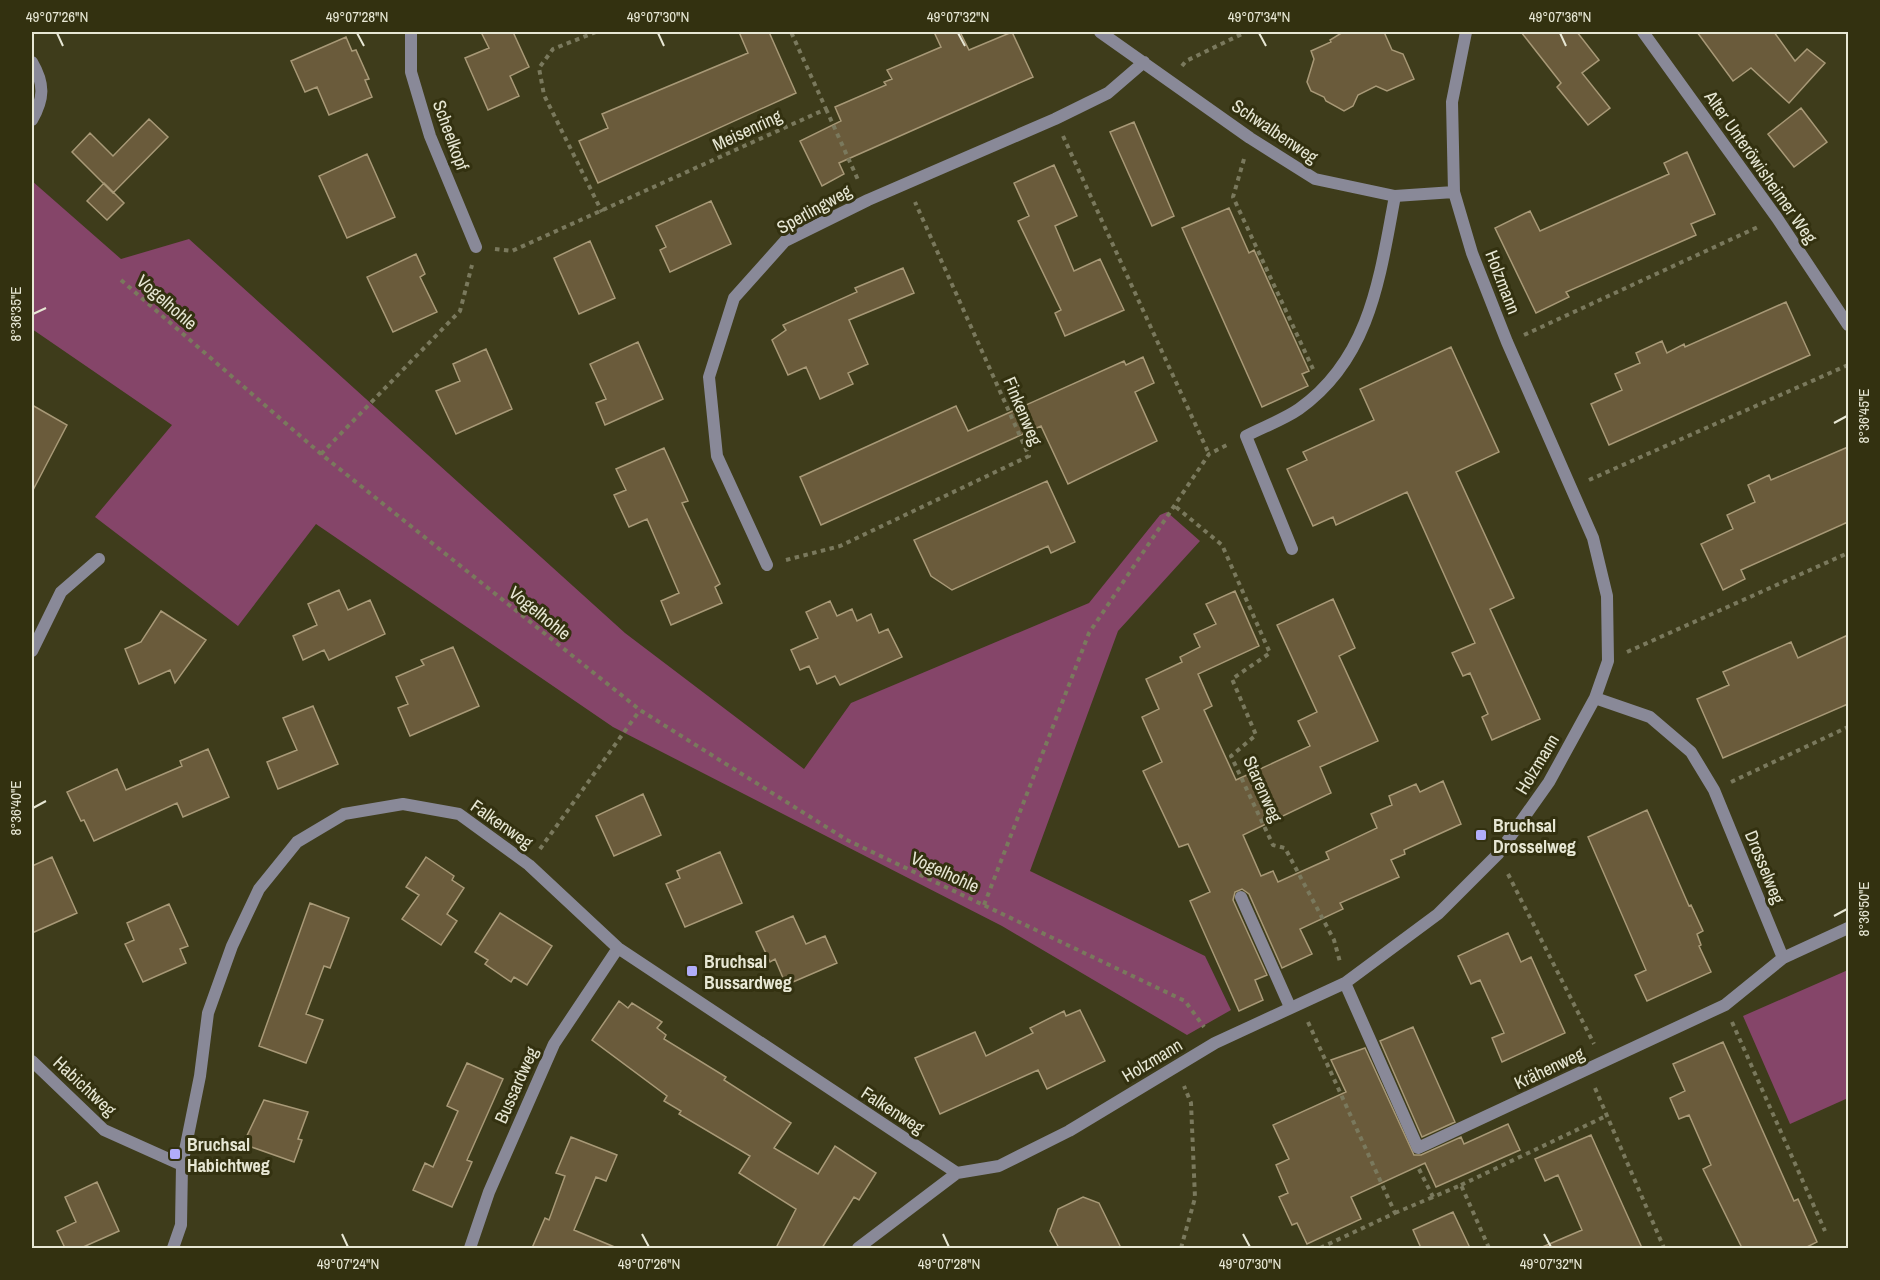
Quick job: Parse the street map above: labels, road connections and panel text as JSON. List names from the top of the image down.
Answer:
{
  "streets": {
    "street": [
      "Schwalbenweg",
      "Scheelkopf",
      "Alter Unteröwisheimer Weg",
      "Sperlingweg",
      "Holzmann",
      "Falkenweg",
      "Drosselweg",
      "Krähenweg",
      "Bussardweg",
      "Habichtweg"
    ],
    "path": [
      "Meisenring",
      "Vogelhohle",
      "Finkenweg",
      "Starenweg"
    ]
  },
  "crossings": [
    ["Meisenring", "Scheelkopf"],
    ["Schwalbenweg", "Sperlingweg"],
    ["Schwalbenweg", "Holzmann"],
    ["Sperlingweg", "Vogelhohle"],
    ["Sperlingweg", "Finkenweg"],
    ["Holzmann", "Vogelhohle"],
    ["Holzmann", "Starenweg"],
    ["Holzmann", "Falkenweg"],
    ["Holzmann", "Drosselweg"],
    ["Vogelhohle", "Starenweg"],
    ["Falkenweg", "Bussardweg"],
    ["Falkenweg", "Habichtweg"],
    ["Drosselweg", "Krähenweg"]
  ],
  "places": {
    "transit": ["Bruchsal Drosselweg", "Bruchsal Bussardweg", "Bruchsal Habichtweg"]
  },
  "coordinates": [
    "49°07'26\"N",
    "49°07'28\"N",
    "49°07'30\"N",
    "49°07'32\"N",
    "49°07'34\"N",
    "49°07'36\"N",
    "8°36'35\"E",
    "8°36'45\"E",
    "8°36'40\"E",
    "8°36'50\"E",
    "49°07'24\"N"
  ]
}
